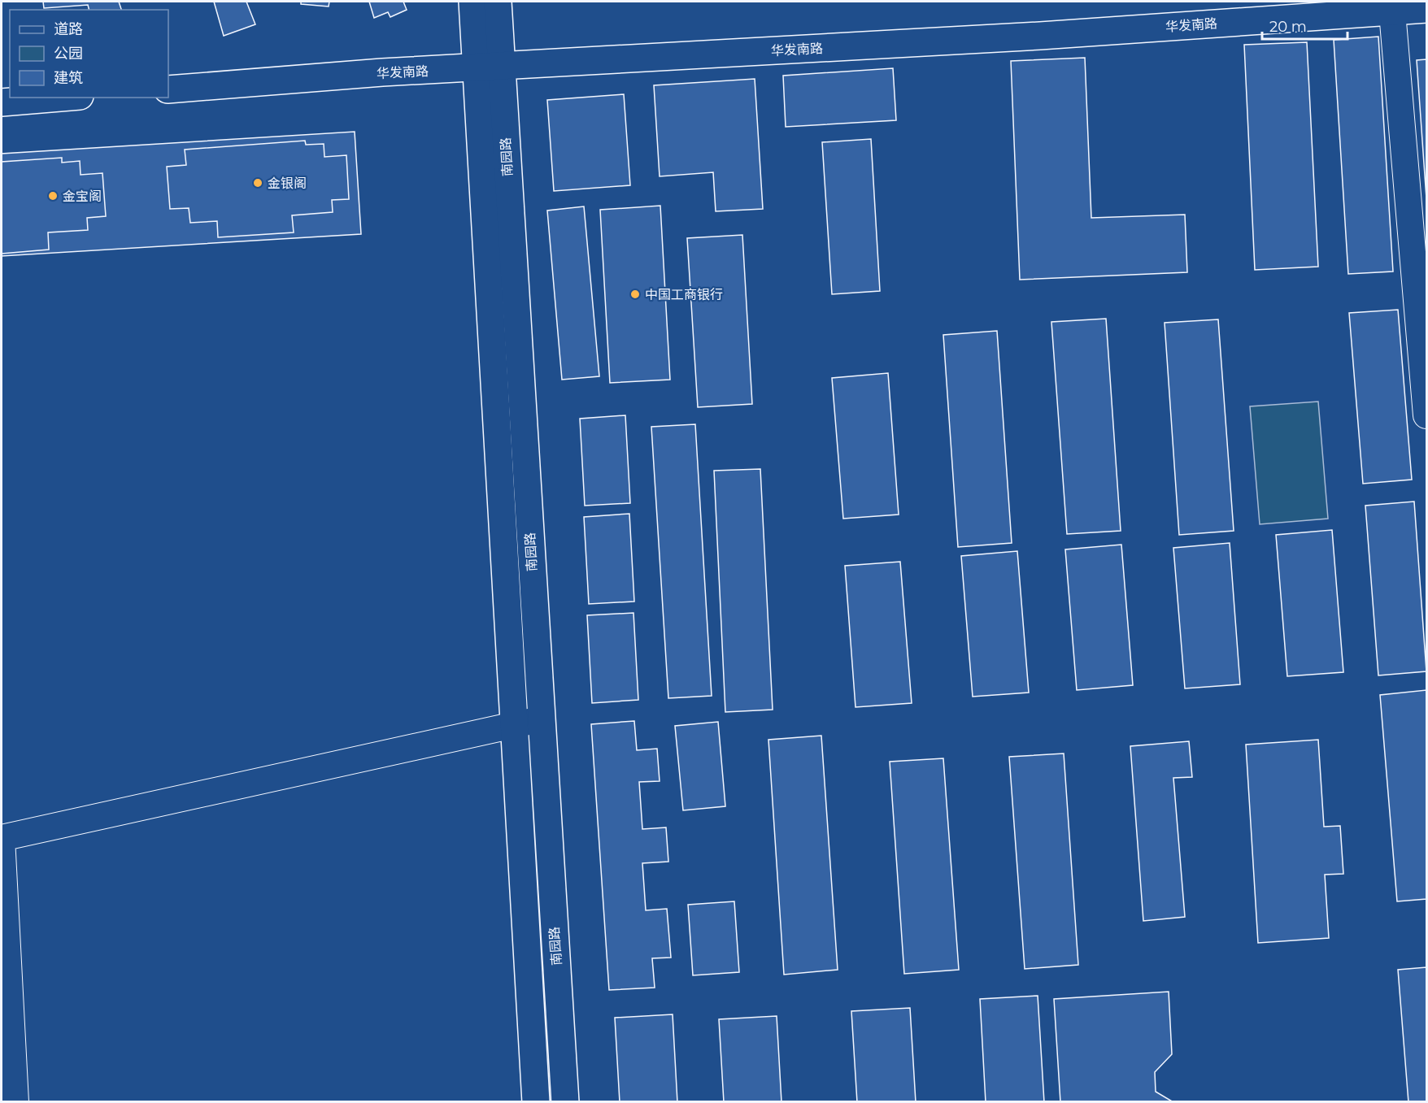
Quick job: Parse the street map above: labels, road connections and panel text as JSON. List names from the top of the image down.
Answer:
{
  "streets": {
    "main road": ["华发南路", "南园路"]
  },
  "crossings": [
    ["华发南路", "南园路"]
  ],
  "places": ["金银阁", "金宝阁", "中国工商银行"],
  "legend": ["道路", "公园", "建筑"],
  "scale_bar": "20 m"
}
